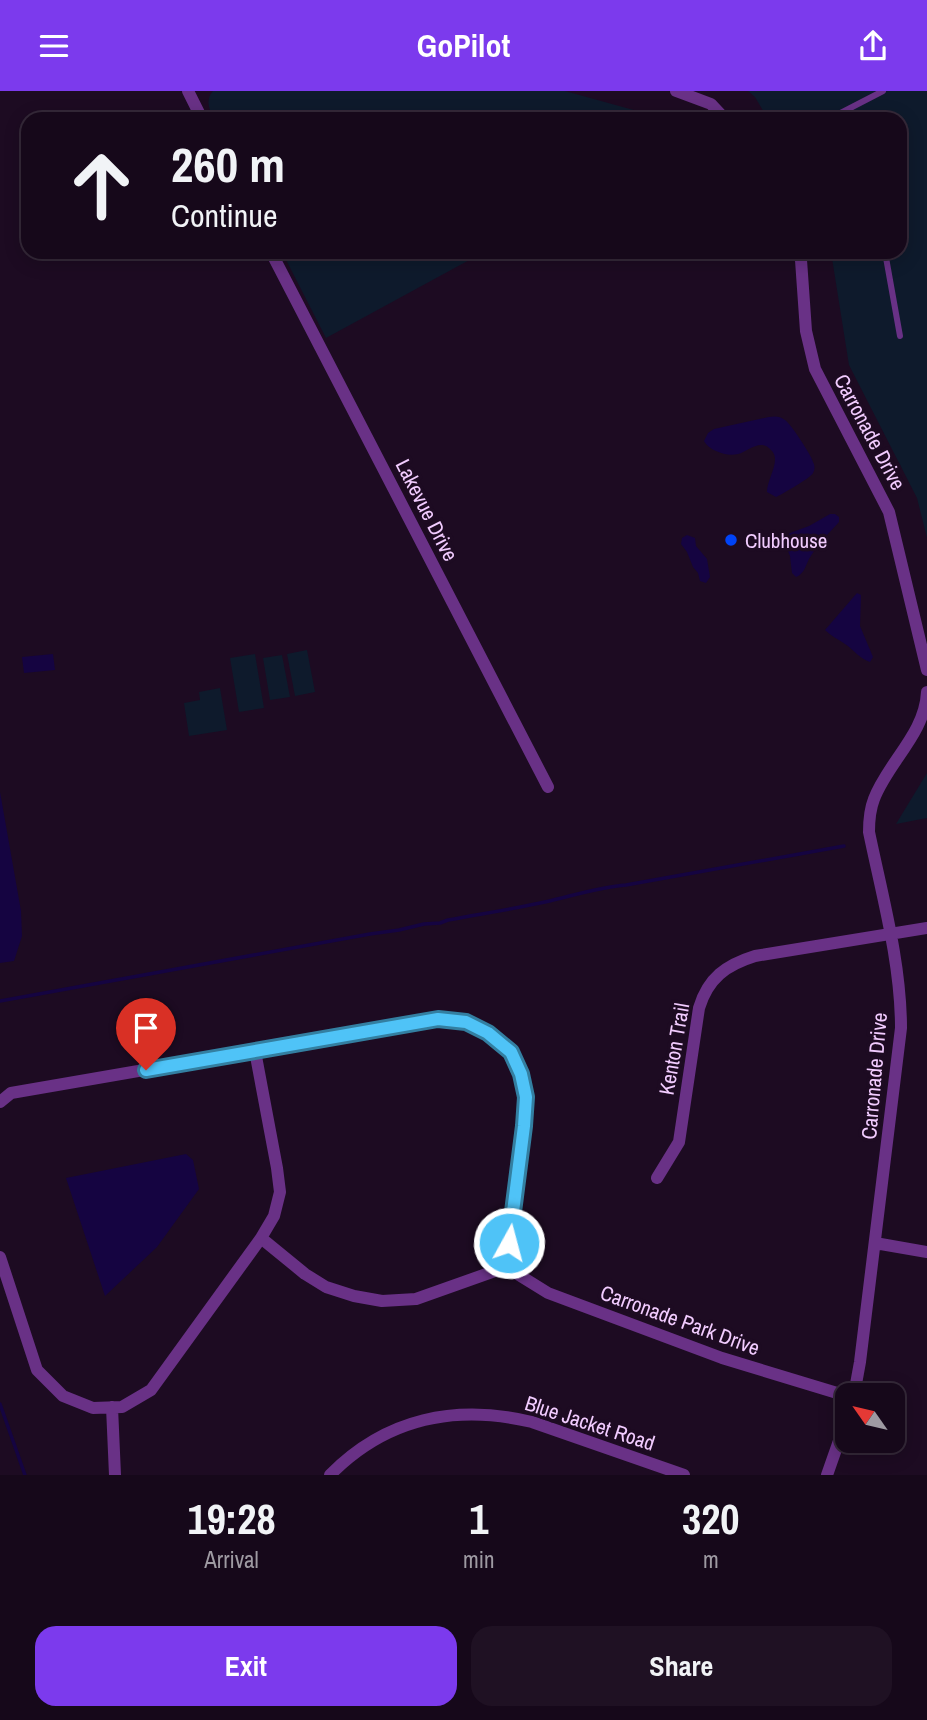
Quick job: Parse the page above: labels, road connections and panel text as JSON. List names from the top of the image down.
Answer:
{
  "streets": {
    "street": [
      "Carronade Drive",
      "Lakevue Drive",
      "Kenton Trail",
      "Carronade Park Drive",
      "Blue Jacket Road"
    ]
  },
  "crossings": [
    ["Carronade Drive", "Kenton Trail"]
  ],
  "places": ["Clubhouse"],
  "north": "top left",
  "page": {
    "header": "GoPilot",
    "turn": ["260 m", "Continue"],
    "eta": [
      "19:28",
      "Arrival",
      "1",
      "min",
      "320",
      "m"
    ],
    "buttons": ["Exit", "Share"]
  }
}
